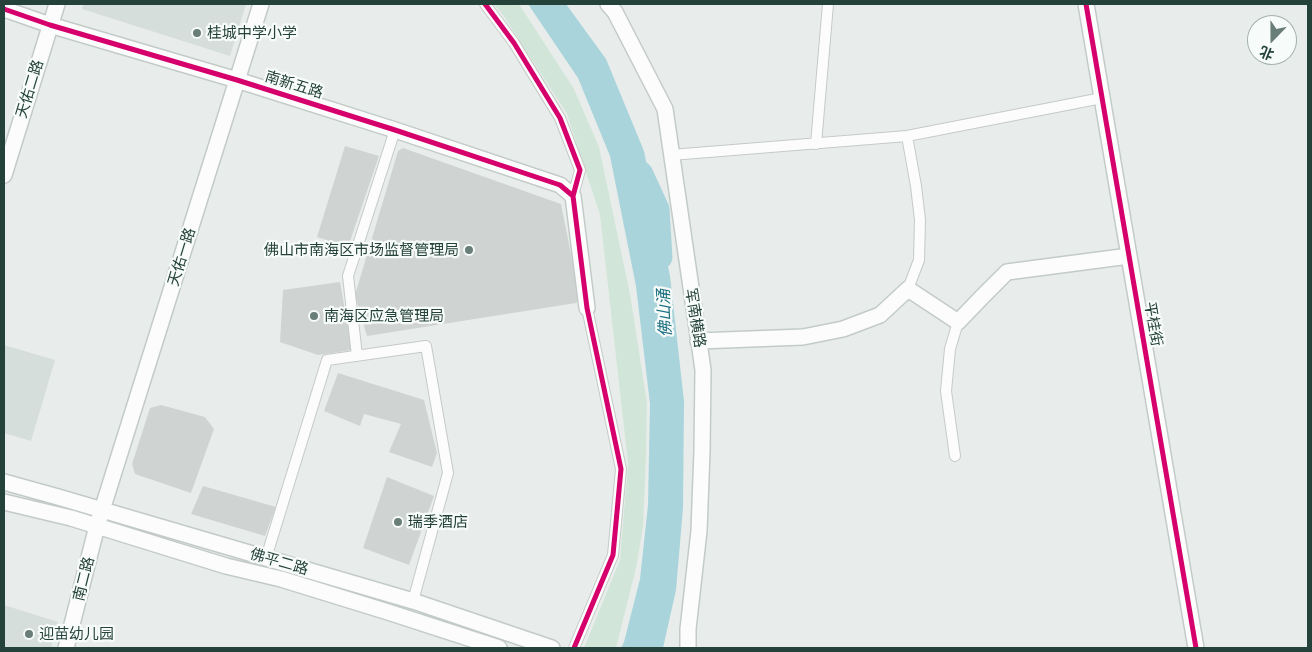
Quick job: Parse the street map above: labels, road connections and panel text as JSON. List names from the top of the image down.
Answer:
{
  "streets": {
    "street": [
      "南新五路",
      "天佑二路",
      "天佑一路",
      "军南横路",
      "平桂街",
      "佛平二路",
      "南二路"
    ]
  },
  "crossings": [
    ["南新五路", "天佑二路"],
    ["南新五路", "天佑一路"],
    ["天佑一路", "佛平二路"],
    ["天佑一路", "南二路"],
    ["佛平二路", "南二路"]
  ],
  "water": ["佛山涌"],
  "places": [
    "桂城中学小学",
    "佛山市南海区市场监督管理局",
    "南海区应急管理局",
    "瑞季酒店",
    "迎苗幼儿园"
  ],
  "north": "bottom"
}
